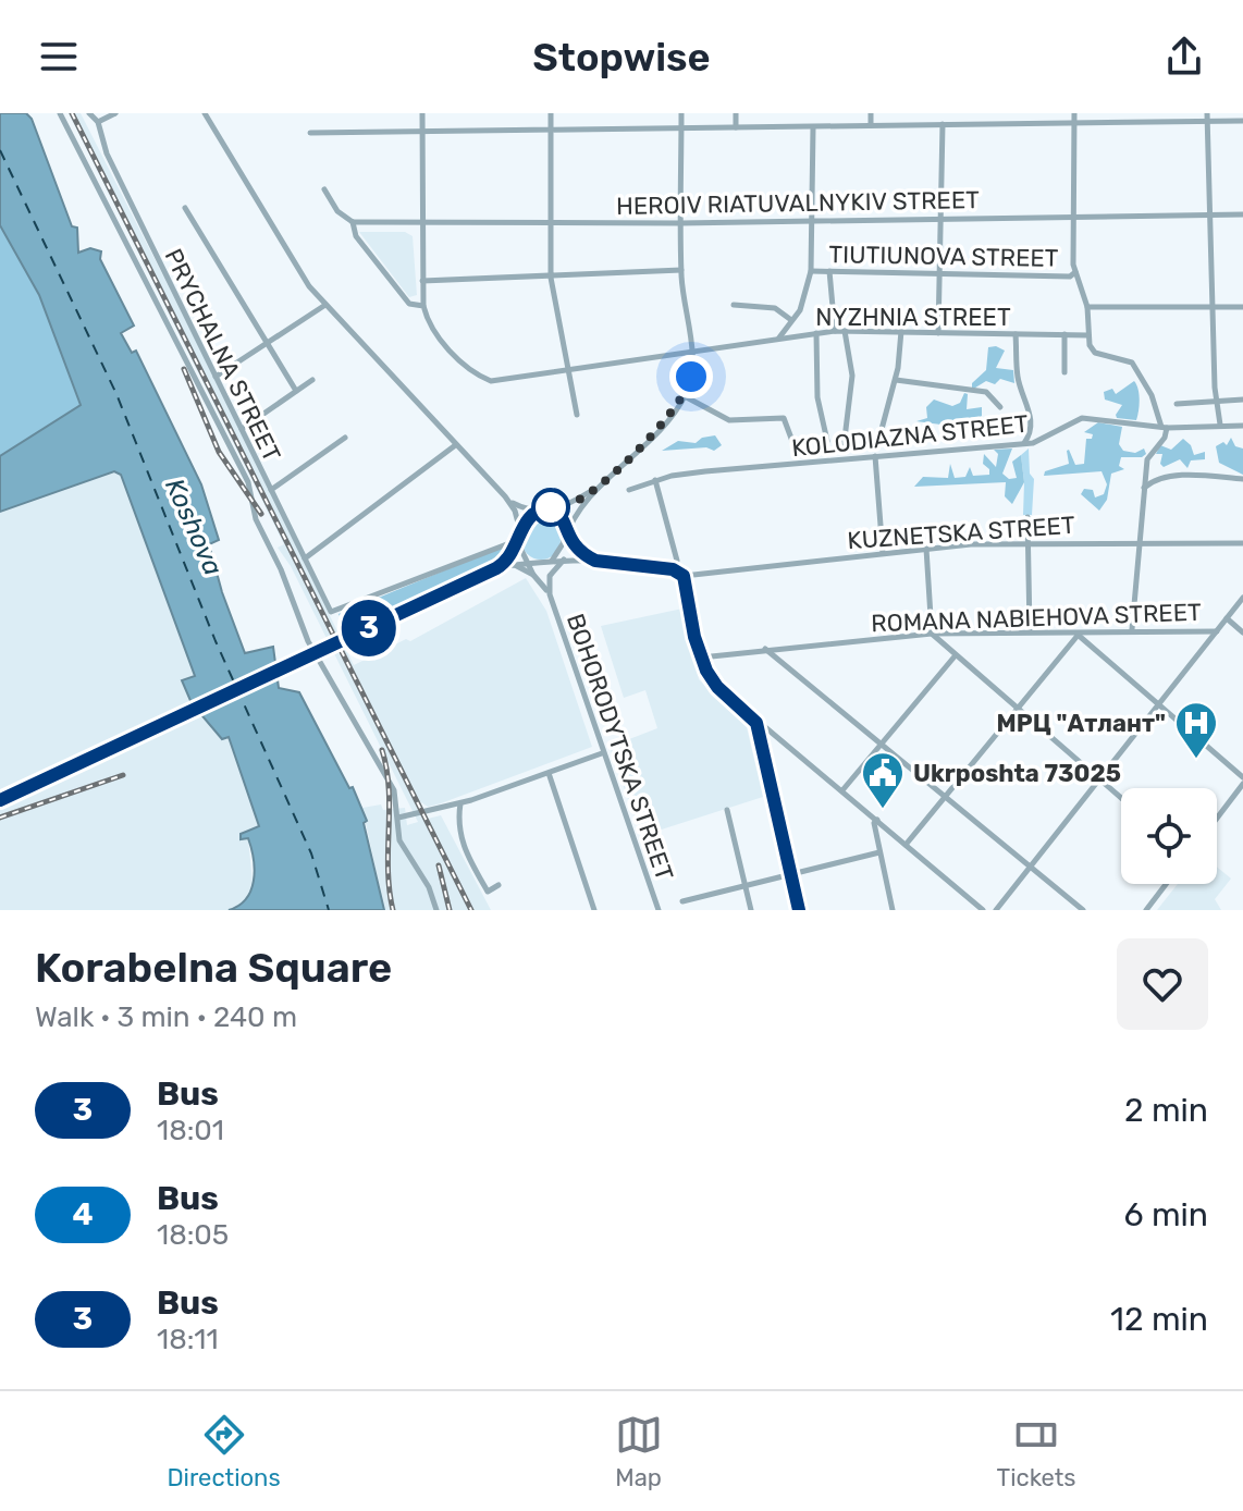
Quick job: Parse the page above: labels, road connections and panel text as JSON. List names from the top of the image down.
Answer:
{
  "streets": {
    "street": [
      "HEROIV RIATUVALNYKIV STREET",
      "TIUTIUNOVA STREET",
      "NYZHNIA STREET",
      "PRYCHALNA STREET",
      "KOLODIAZNA STREET",
      "KUZNETSKA STREET",
      "ROMANA NABIEHOVA STREET",
      "BOHORODYTSKA STREET"
    ]
  },
  "crossings": [
    ["HEROIV RIATUVALNYKIV STREET", "NYZHNIA STREET"],
    ["PRYCHALNA STREET", "BOHORODYTSKA STREET"]
  ],
  "water": ["Koshova"],
  "places": {
    "hospital": ["МРЦ \"Атлант\""],
    "public building": ["Ukrposhta 73025"]
  },
  "lines": ["bus line 3"],
  "page": {
    "header": "Stopwise",
    "on_map": "3",
    "heading": ["Korabelna Square", "Walk · 3 min · 240 m"],
    "list": [
      {
        "mark": "3",
        "name": "Bus",
        "note": "18:01",
        "value": "2 min"
      },
      {
        "mark": "4",
        "name": "Bus",
        "note": "18:05",
        "value": "6 min"
      },
      {
        "mark": "3",
        "name": "Bus",
        "note": "18:11",
        "value": "12 min"
      }
    ],
    "tabs": ["Directions", "Map", "Tickets"]
  }
}
